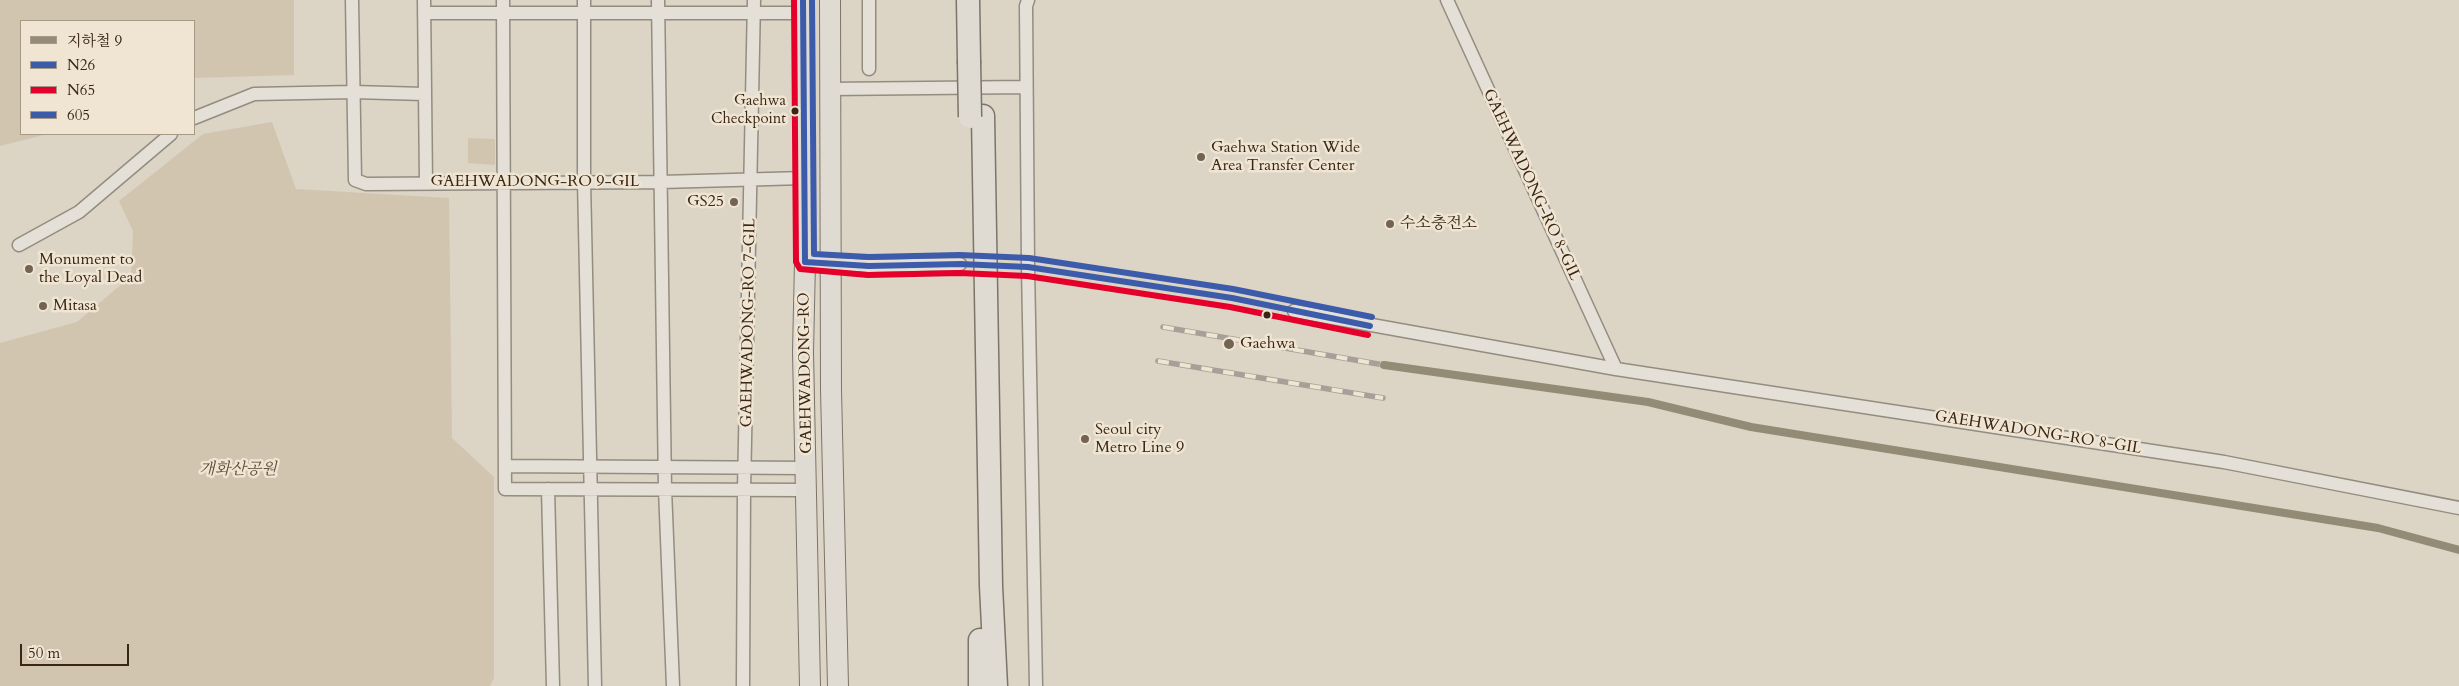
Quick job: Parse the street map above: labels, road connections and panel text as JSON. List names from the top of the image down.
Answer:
{
  "streets": {
    "main road": ["GAEHWADONG-RO"],
    "street": ["GAEHWADONG-RO 9-GIL", "GAEHWADONG-RO 8-GIL", "GAEHWADONG-RO 7-GIL"]
  },
  "crossings": [
    ["GAEHWADONG-RO 9-GIL", "GAEHWADONG-RO 7-GIL"],
    ["GAEHWADONG-RO 9-GIL", "GAEHWADONG-RO"]
  ],
  "parks": ["개화산공원"],
  "places": [
    "Gaehwa Checkpoint",
    "Gaehwa Station Wide Area Transfer Center",
    "GS25",
    "수소충전소",
    "Monument to the Loyal Dead",
    "Mitasa",
    "Gaehwa",
    "Seoul city Metro Line 9"
  ],
  "lines": [
    "transit line N26",
    "transit line N65",
    "transit line 605",
    "metro line 9"
  ],
  "legend": [
    "지하철 9",
    "N26",
    "N65",
    "605"
  ],
  "scale_bar": "50 m"
}
